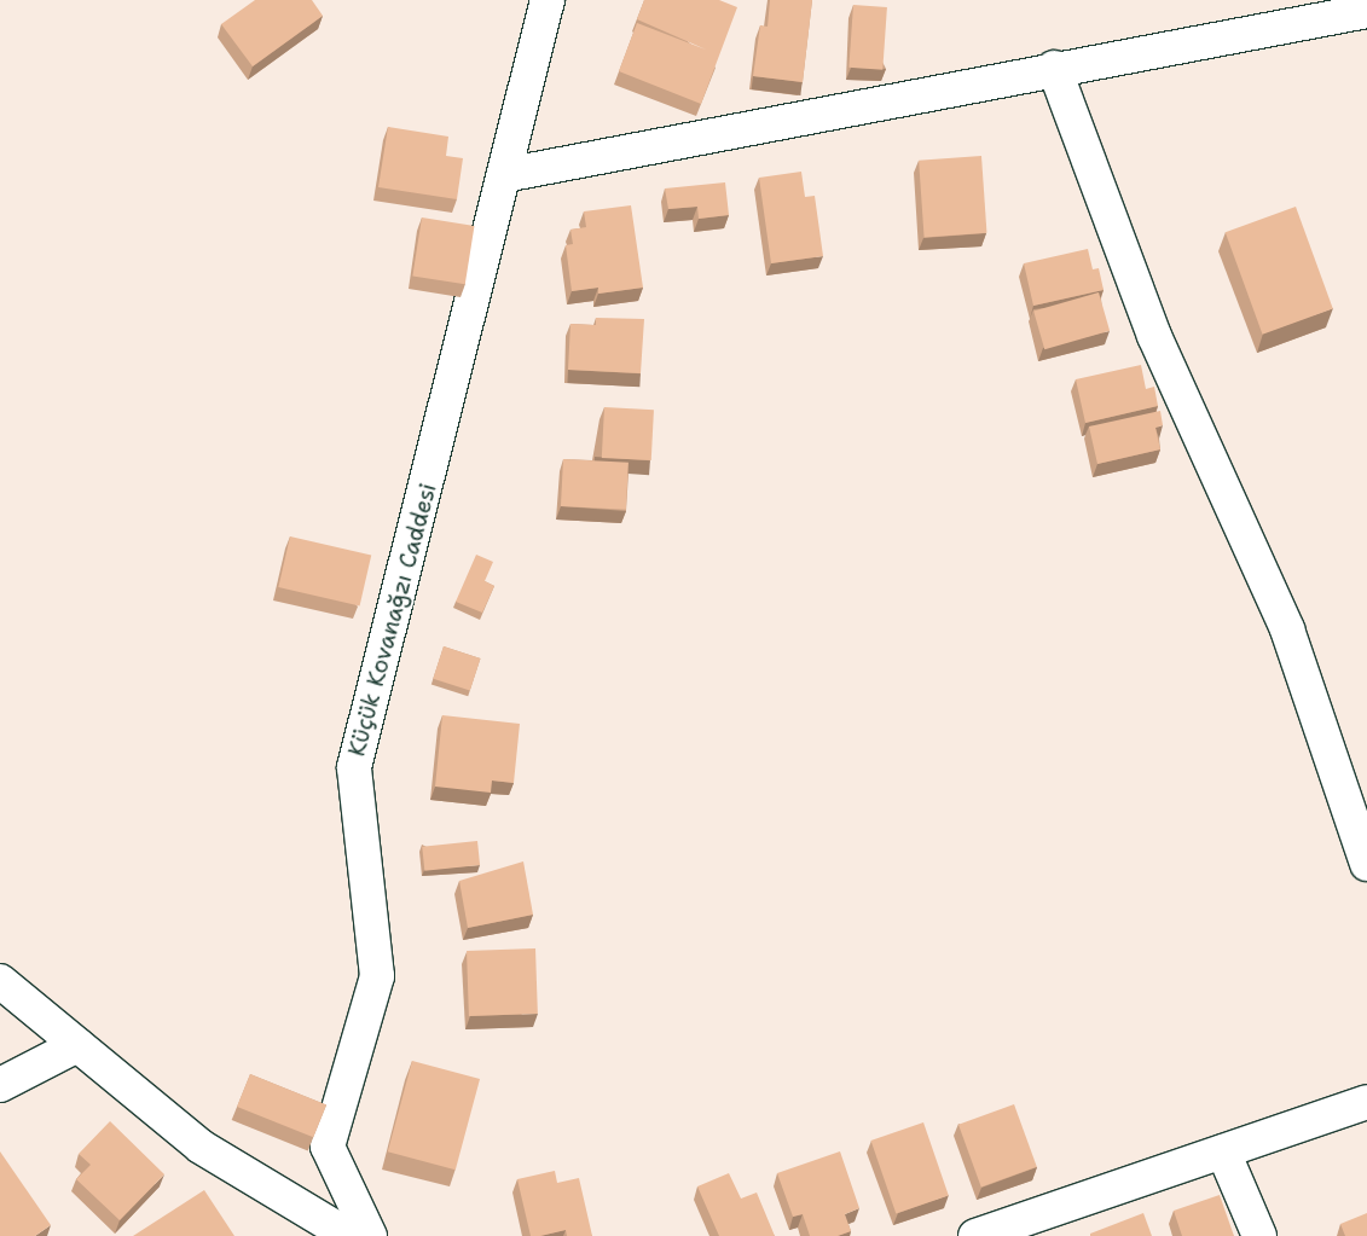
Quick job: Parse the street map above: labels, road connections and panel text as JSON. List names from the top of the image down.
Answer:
{
  "streets": {
    "street": ["Küçük Kovanağzı Caddesi"]
  }
}
